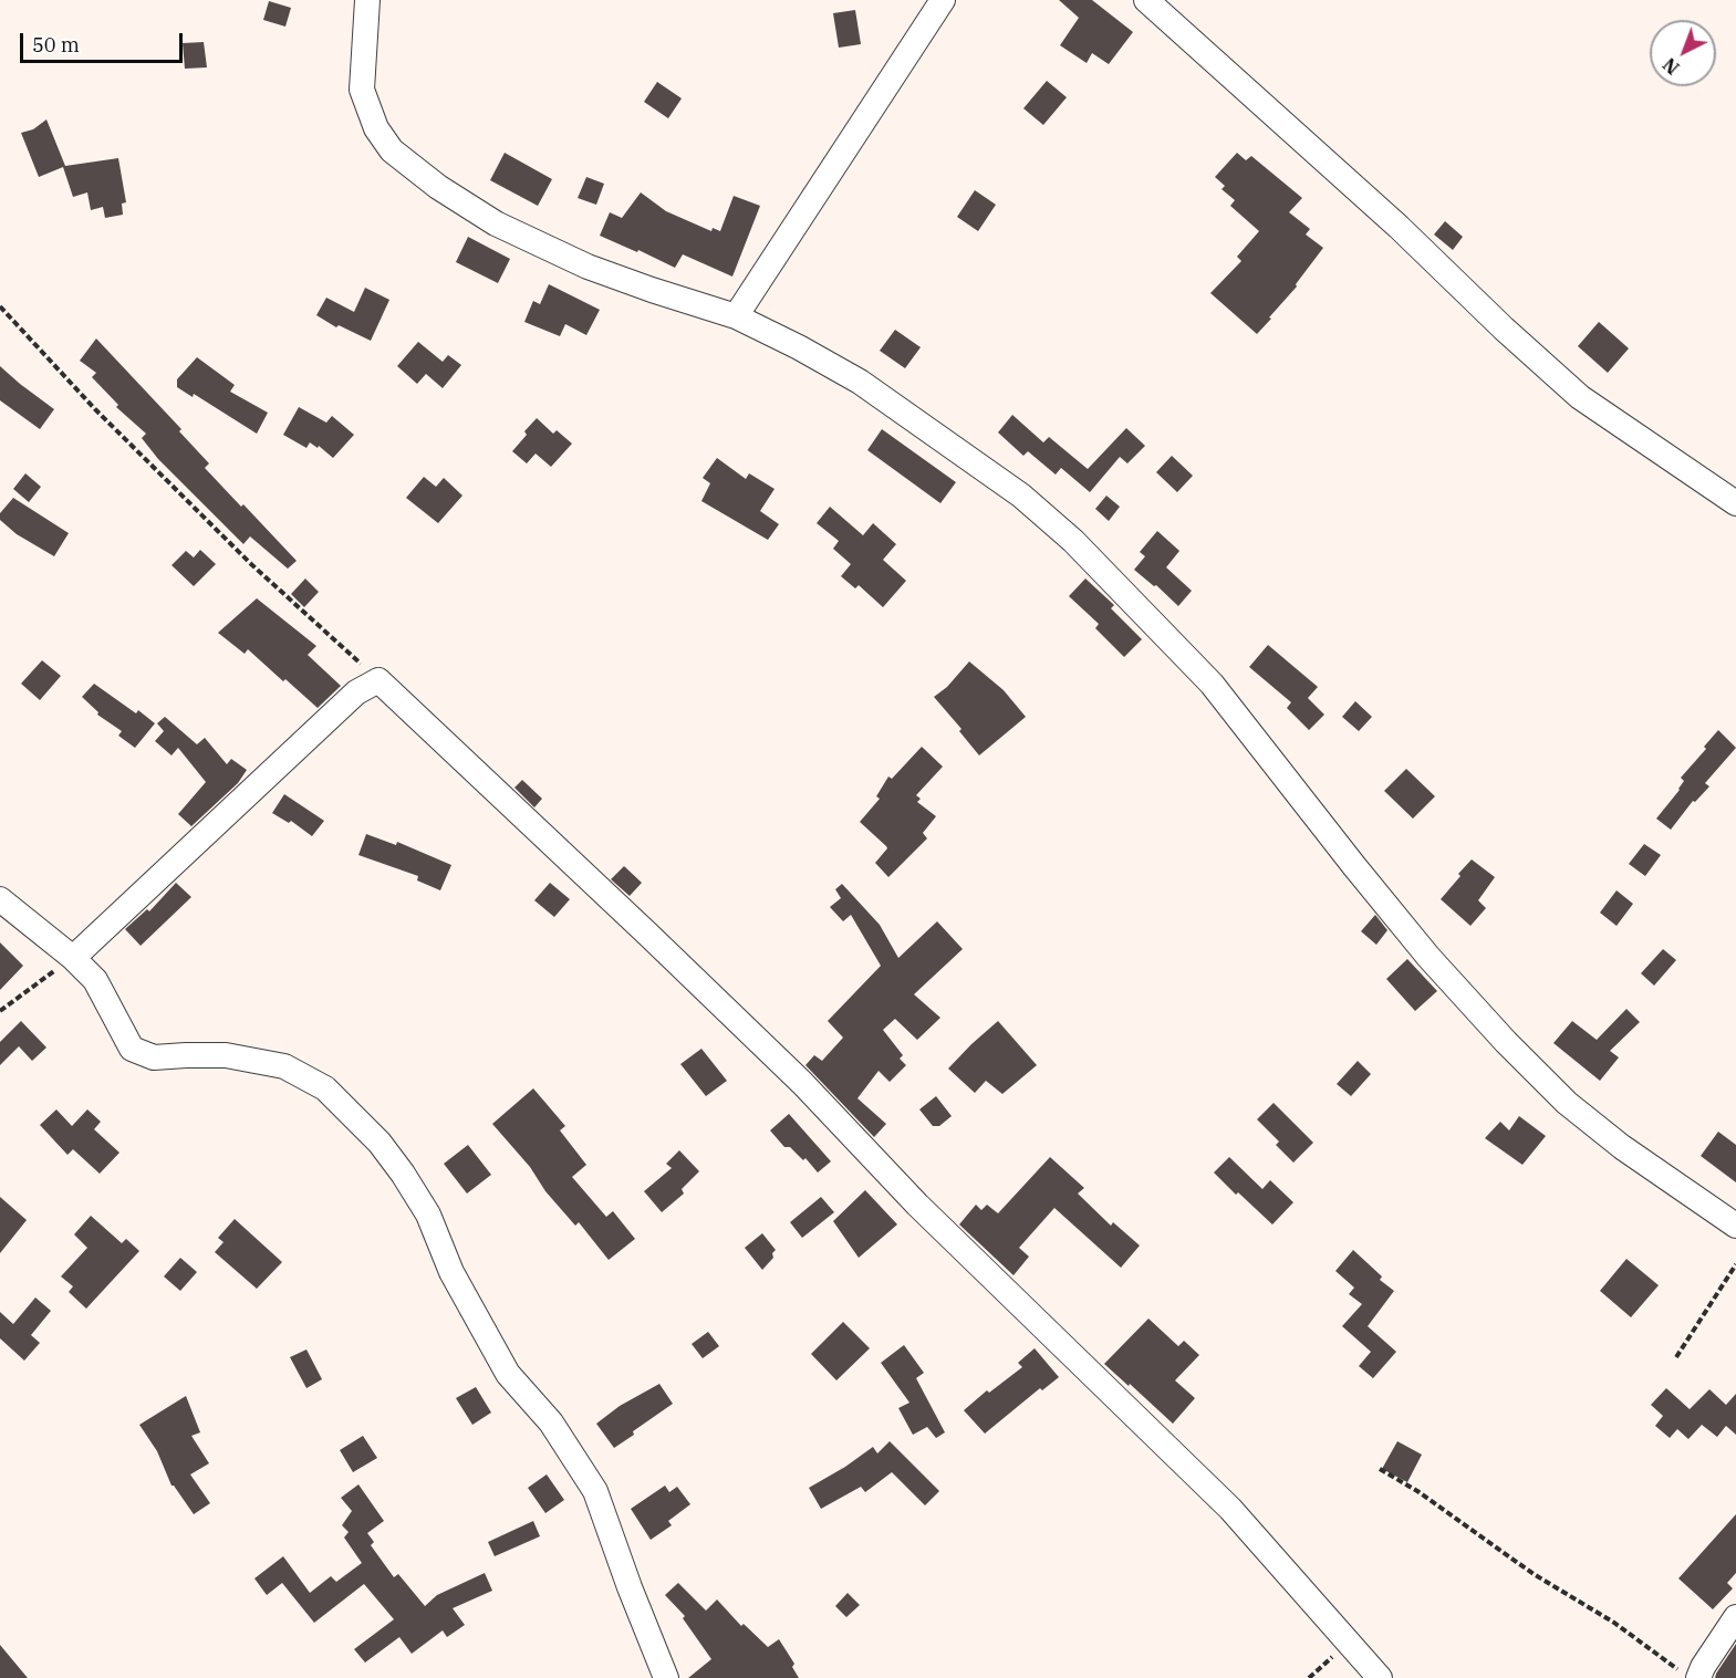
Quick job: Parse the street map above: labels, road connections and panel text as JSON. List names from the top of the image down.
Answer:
{
  "scale_bar": "50 m",
  "north": "bottom left"
}
